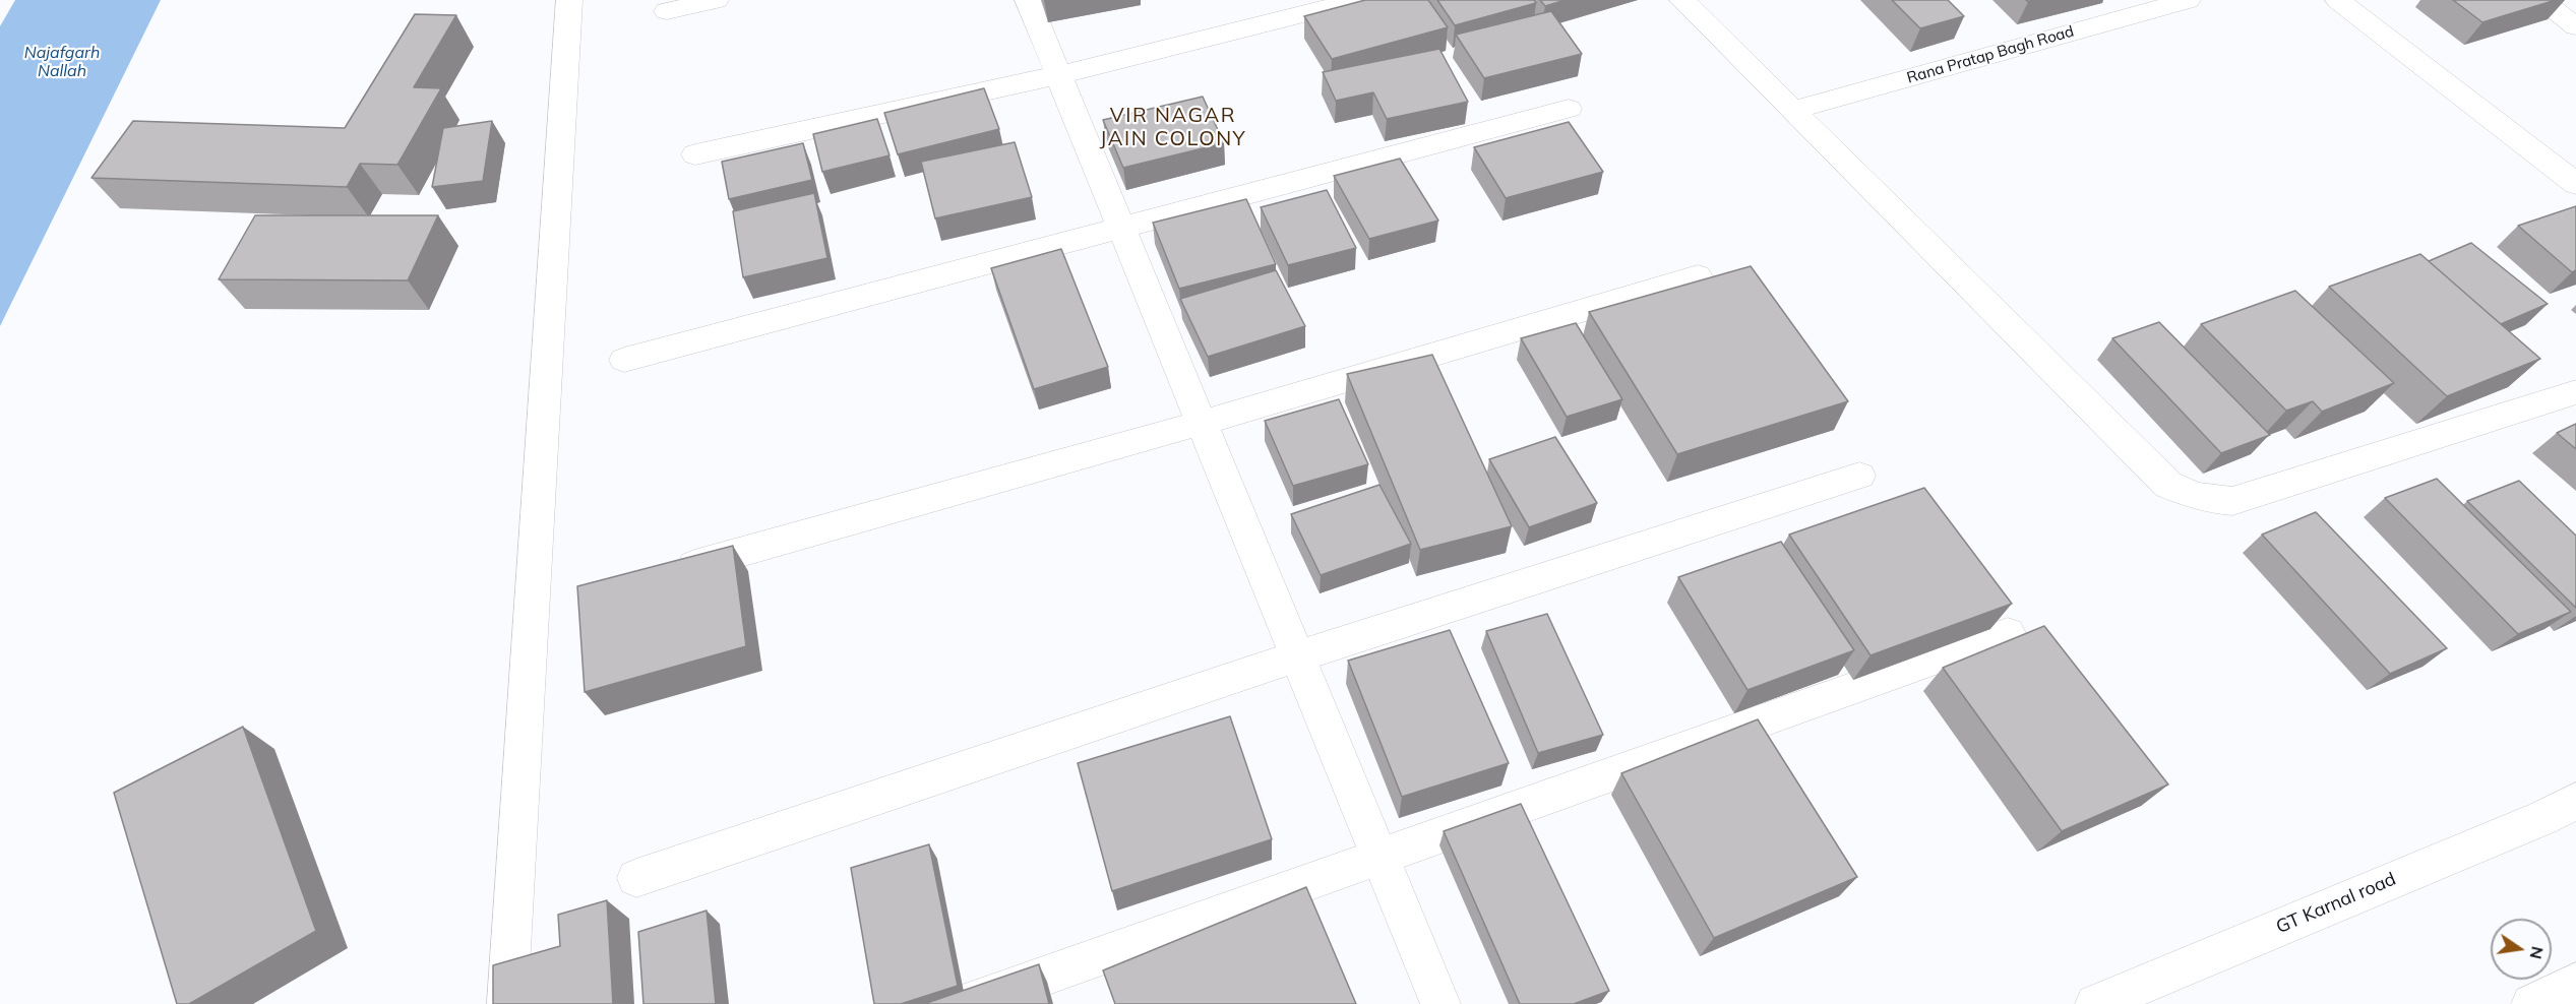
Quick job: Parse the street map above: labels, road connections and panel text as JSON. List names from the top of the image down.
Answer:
{
  "streets": {
    "street": ["Rana Pratap Bagh Road", "GT Karnal road"]
  },
  "districts": ["VIR NAGAR JAIN COLONY"],
  "water": ["Najafgarh Nallah"],
  "north": "right"
}
